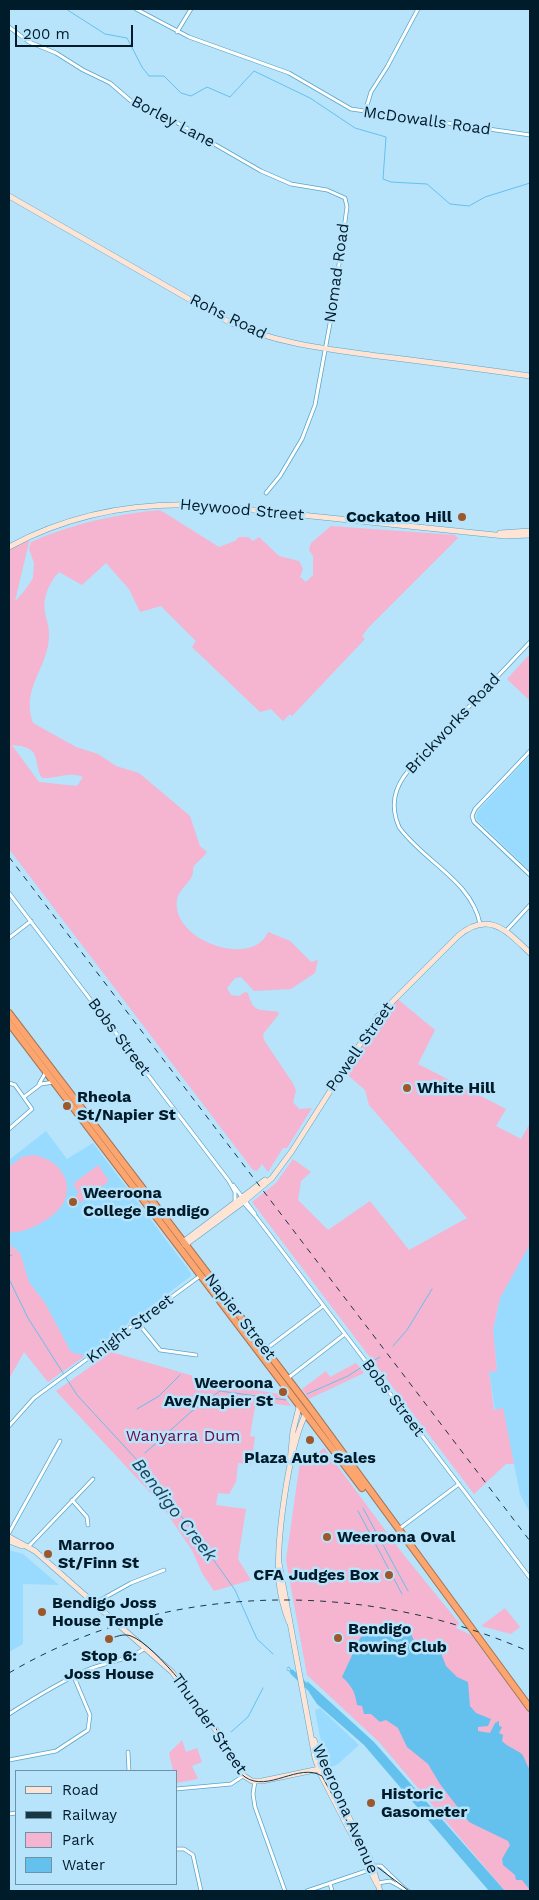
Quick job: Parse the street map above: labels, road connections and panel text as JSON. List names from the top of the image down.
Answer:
{
  "streets": {
    "highway": ["Napier Street"],
    "street": [
      "McDowalls Road",
      "Borley Lane",
      "Nomad Road",
      "Rohs Road",
      "Heywood Street",
      "Brickworks Road",
      "Bobs Street",
      "Powell Street",
      "Knight Street",
      "Thunder Street",
      "Weeroona Avenue"
    ]
  },
  "crossings": [
    ["Borley Lane", "Nomad Road"],
    ["Nomad Road", "Rohs Road"],
    ["Nomad Road", "Heywood Street"],
    ["Rohs Road", "Heywood Street"],
    ["Brickworks Road", "Powell Street"],
    ["Bobs Street", "Powell Street"],
    ["Powell Street", "Napier Street"],
    ["Napier Street", "Knight Street"],
    ["Napier Street", "Weeroona Avenue"]
  ],
  "water": ["Bendigo Creek"],
  "parks": ["Wanyarra Dum"],
  "places": [
    "Cockatoo Hill",
    "White Hill",
    "Rheola St/Napier St",
    "Weeroona College Bendigo",
    "Weeroona Ave/Napier St",
    "Plaza Auto Sales",
    "Weeroona Oval",
    "Marroo St/Finn St",
    "CFA Judges Box",
    "Bendigo Joss House Temple",
    "Bendigo Rowing Club",
    "Stop 6: Joss House",
    "Historic Gasometer"
  ],
  "legend": [
    "Road",
    "Railway",
    "Park",
    "Water"
  ],
  "scale_bar": "200 m"
}
